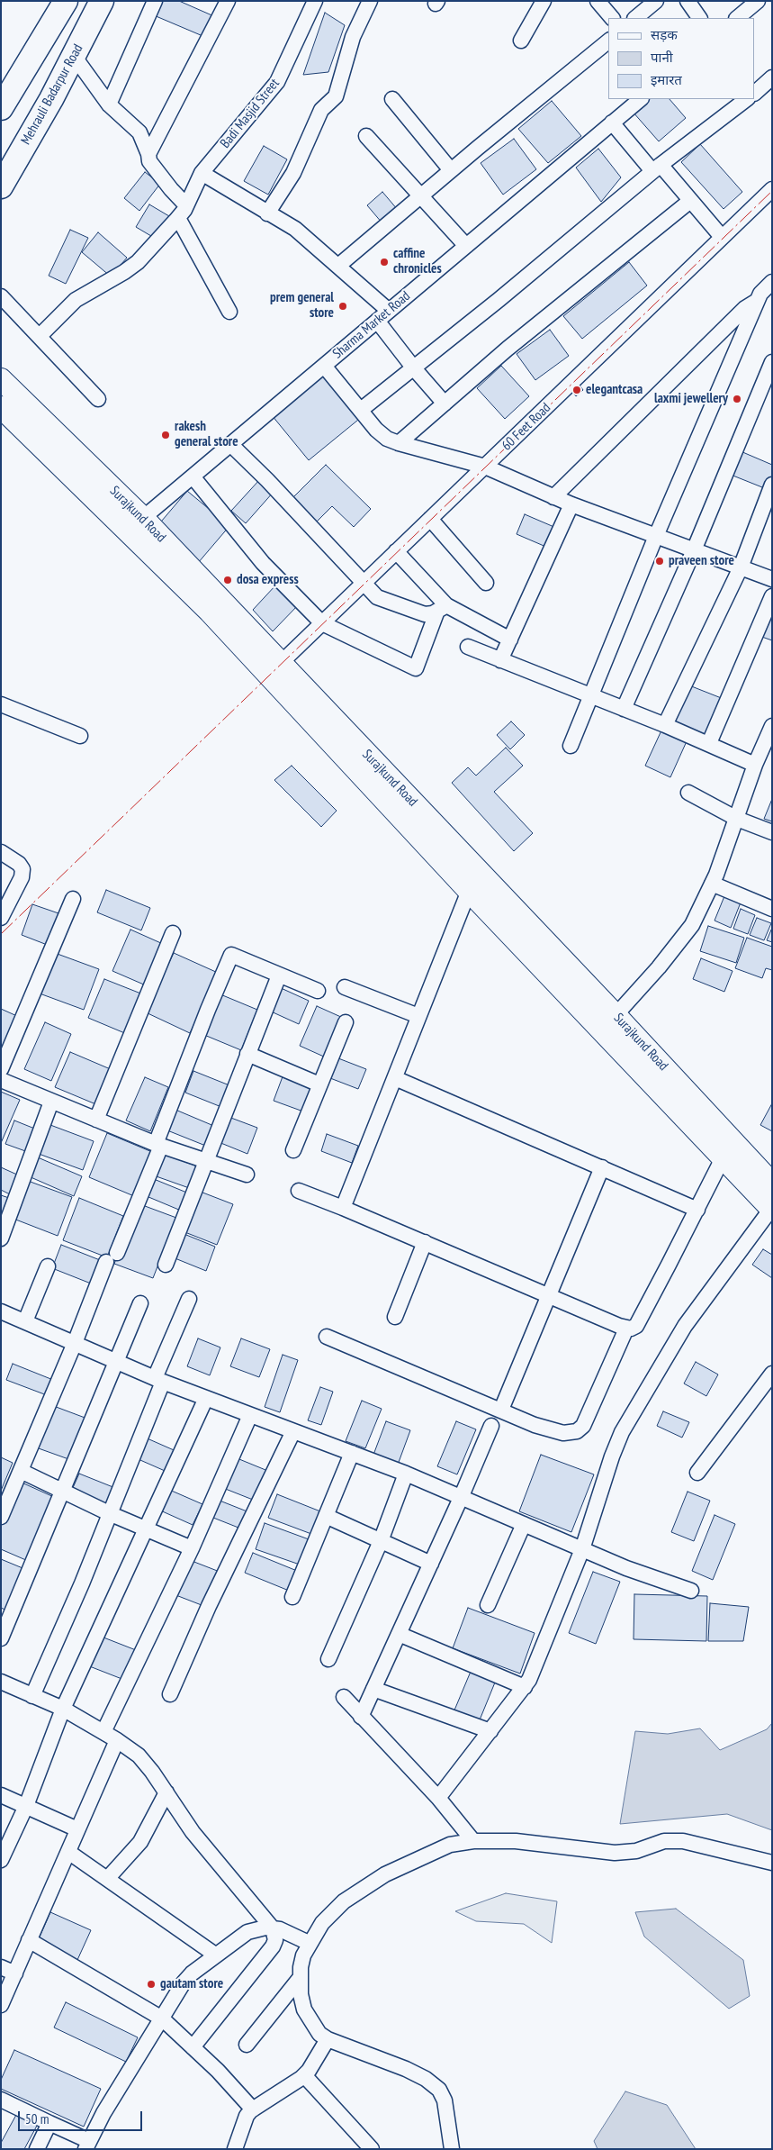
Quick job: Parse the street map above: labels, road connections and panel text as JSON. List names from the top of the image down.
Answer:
{
  "streets": {
    "main road": ["Mehrauli Badarpur Road", "Surajkund Road"],
    "street": ["Badi Masjid Street", "Sharma Market Road", "60 Feet Road"]
  },
  "crossings": [
    ["Sharma Market Road", "Surajkund Road"],
    ["60 Feet Road", "Surajkund Road"]
  ],
  "places": [
    "caffine chronicles",
    "prem general store",
    "elegantcasa",
    "laxmi jewellery",
    "rakesh general store",
    "praveen store",
    "dosa express",
    "gautam store"
  ],
  "legend": ["सड़क", "पानी", "इमारत"],
  "scale_bar": "50 m"
}
